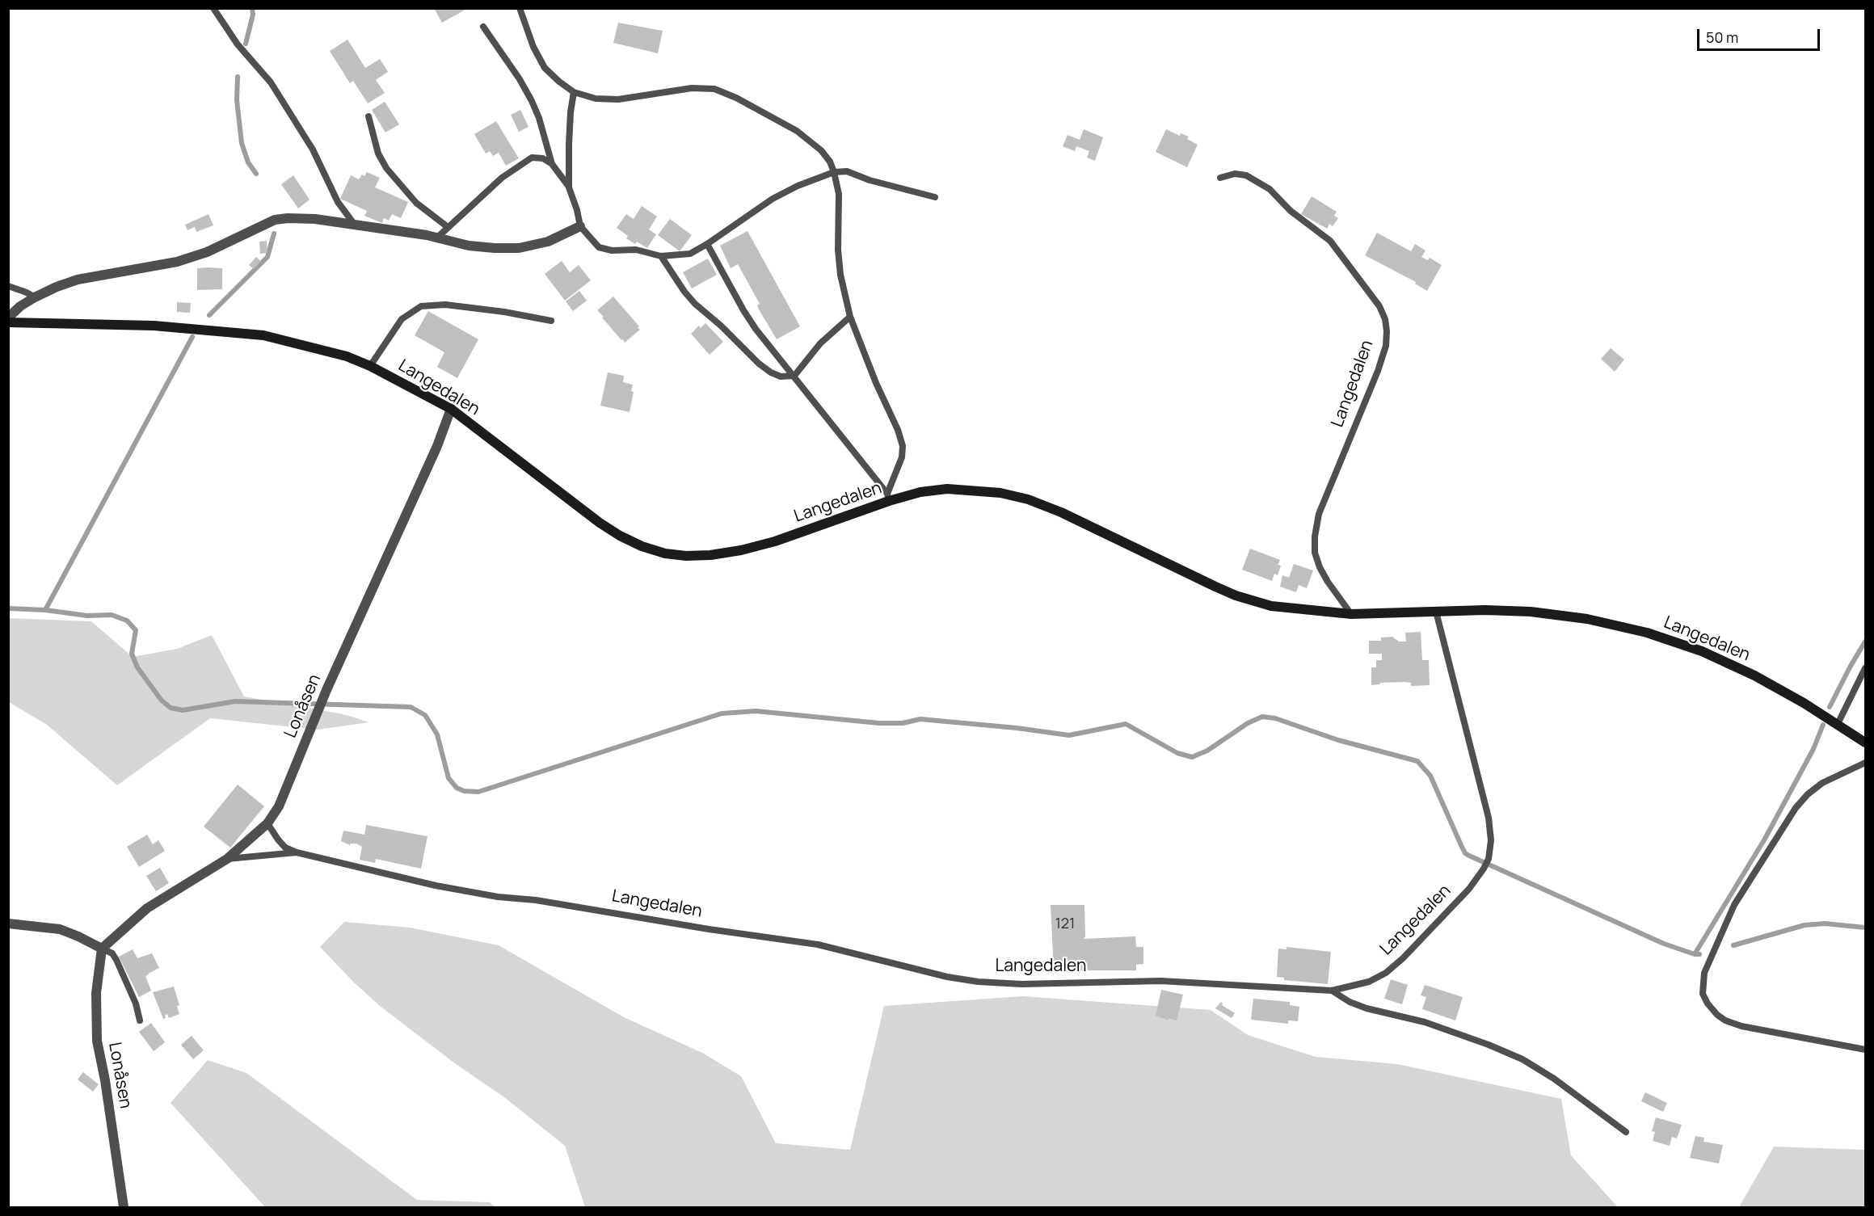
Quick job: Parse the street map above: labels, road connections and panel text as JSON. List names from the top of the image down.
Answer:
{
  "streets": {
    "main road": ["Langedalen"],
    "street": ["Lonåsen"]
  },
  "crossings": [
    ["Langedalen", "Lonåsen"]
  ],
  "house_numbers": ["121"],
  "scale_bar": "50 m"
}
